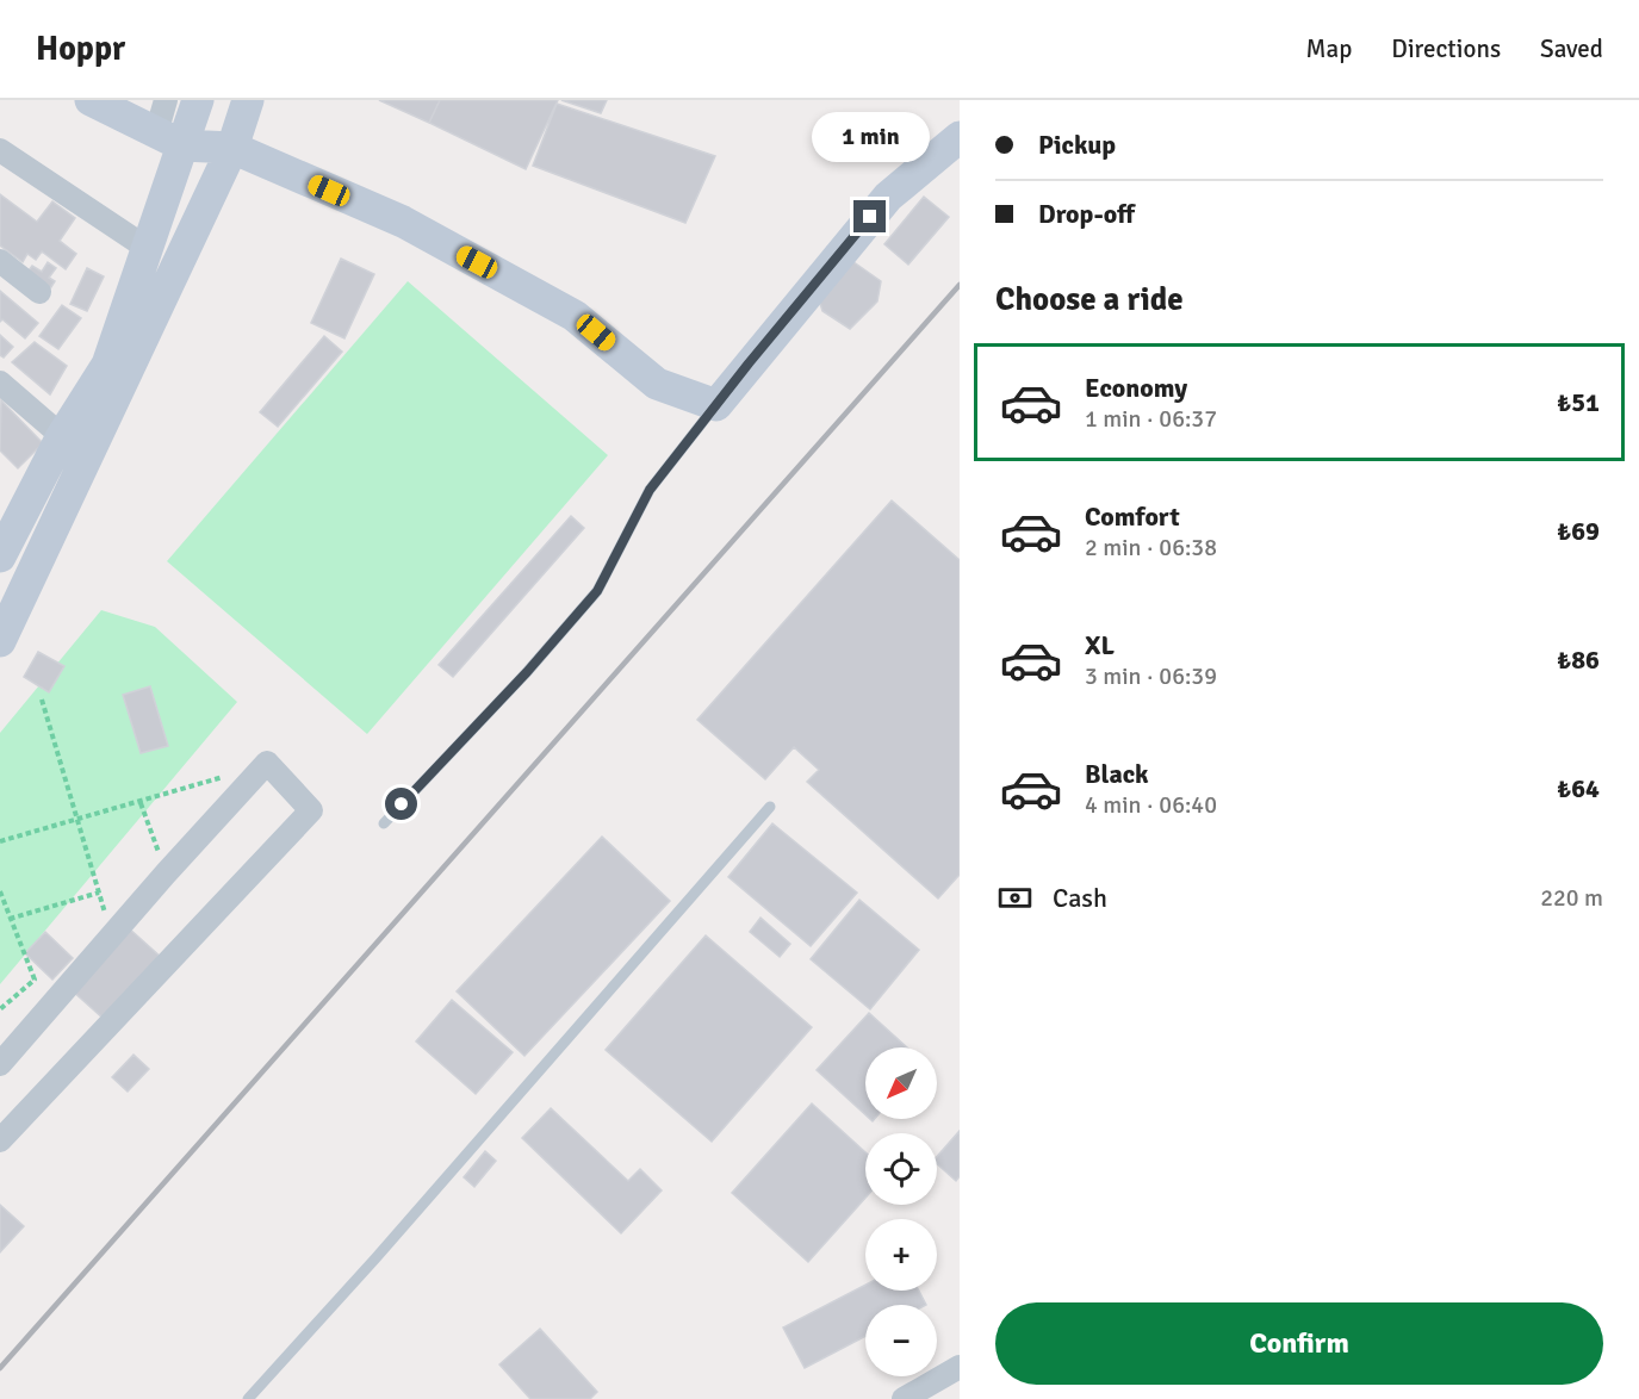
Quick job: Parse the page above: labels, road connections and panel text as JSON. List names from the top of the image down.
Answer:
{
  "north": "bottom left",
  "page": {
    "header": "Hoppr",
    "nav": ["Map", "Directions", "Saved"],
    "banner": ["Pickup", "Drop-off"],
    "bubble": "1 min",
    "heading": "Choose a ride",
    "list": [
      {
        "name": "Economy",
        "note": "1 min · 06:37",
        "value": "₺51"
      },
      {
        "name": "Comfort",
        "note": "2 min · 06:38",
        "value": "₺69"
      },
      {
        "name": "XL",
        "note": "3 min · 06:39",
        "value": "₺86"
      },
      {
        "name": "Black",
        "note": "4 min · 06:40",
        "value": "₺64"
      }
    ],
    "pay": ["Cash", "220 m"],
    "map_buttons": ["+", "−"],
    "buttons": "Confirm"
  }
}
